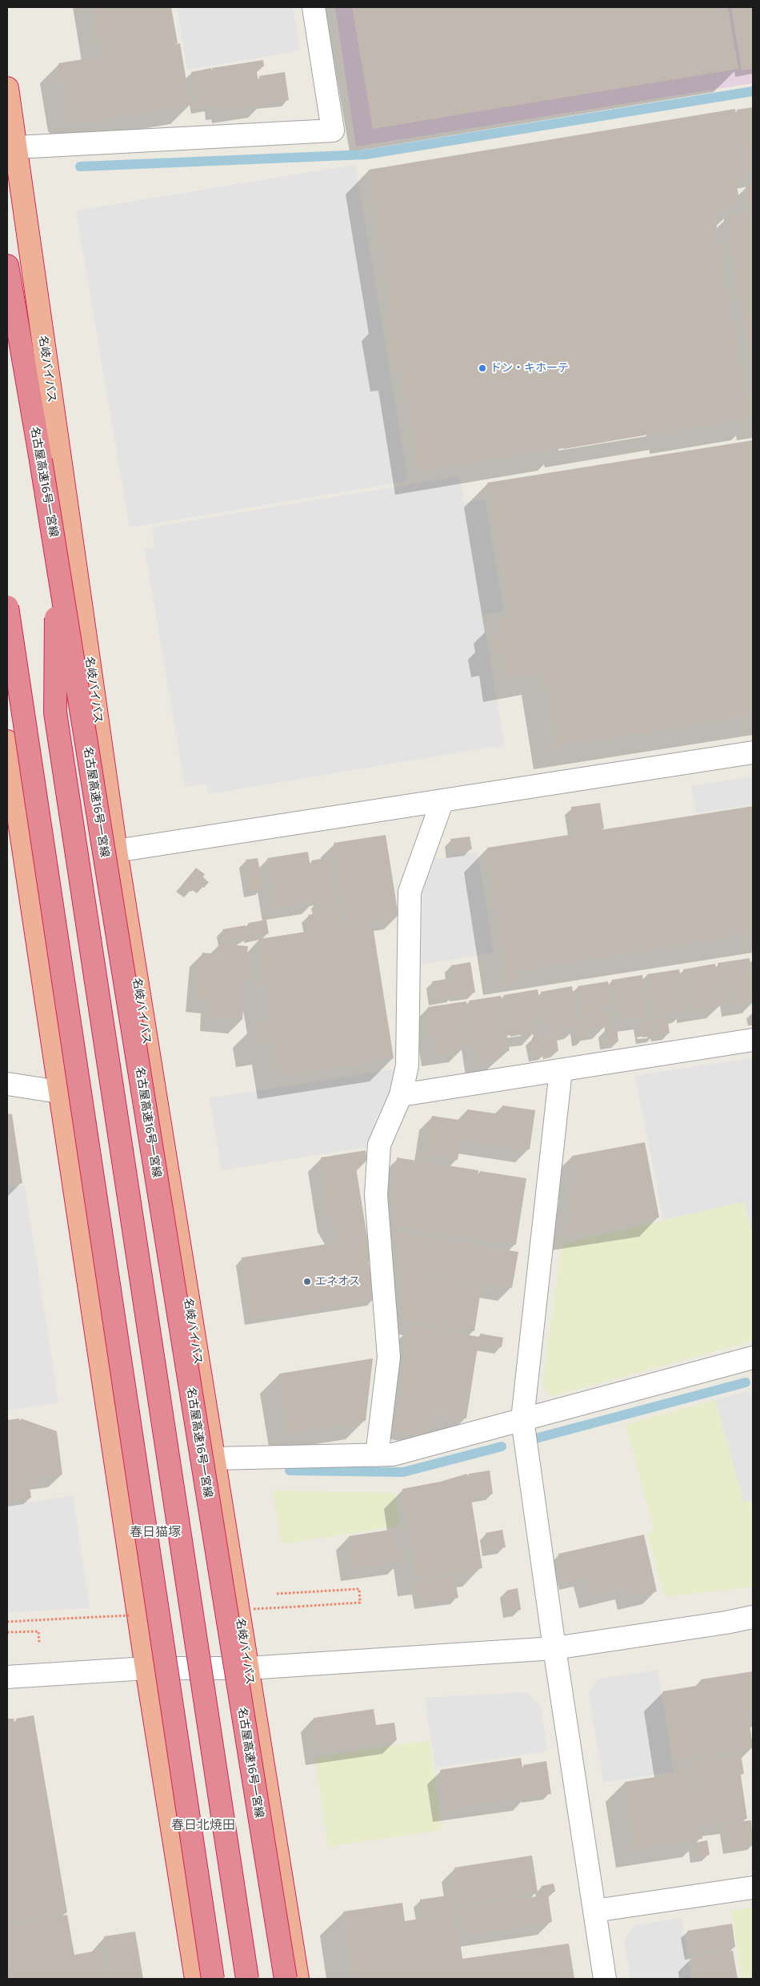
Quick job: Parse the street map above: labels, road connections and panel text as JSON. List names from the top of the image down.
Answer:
{
  "streets": {
    "highway": ["名岐バイパス", "名古屋高速16号一宮線"]
  },
  "districts": ["春日猫塚", "春日北焼田"],
  "places": ["ドン・キホーテ", "エネオス"]
}
